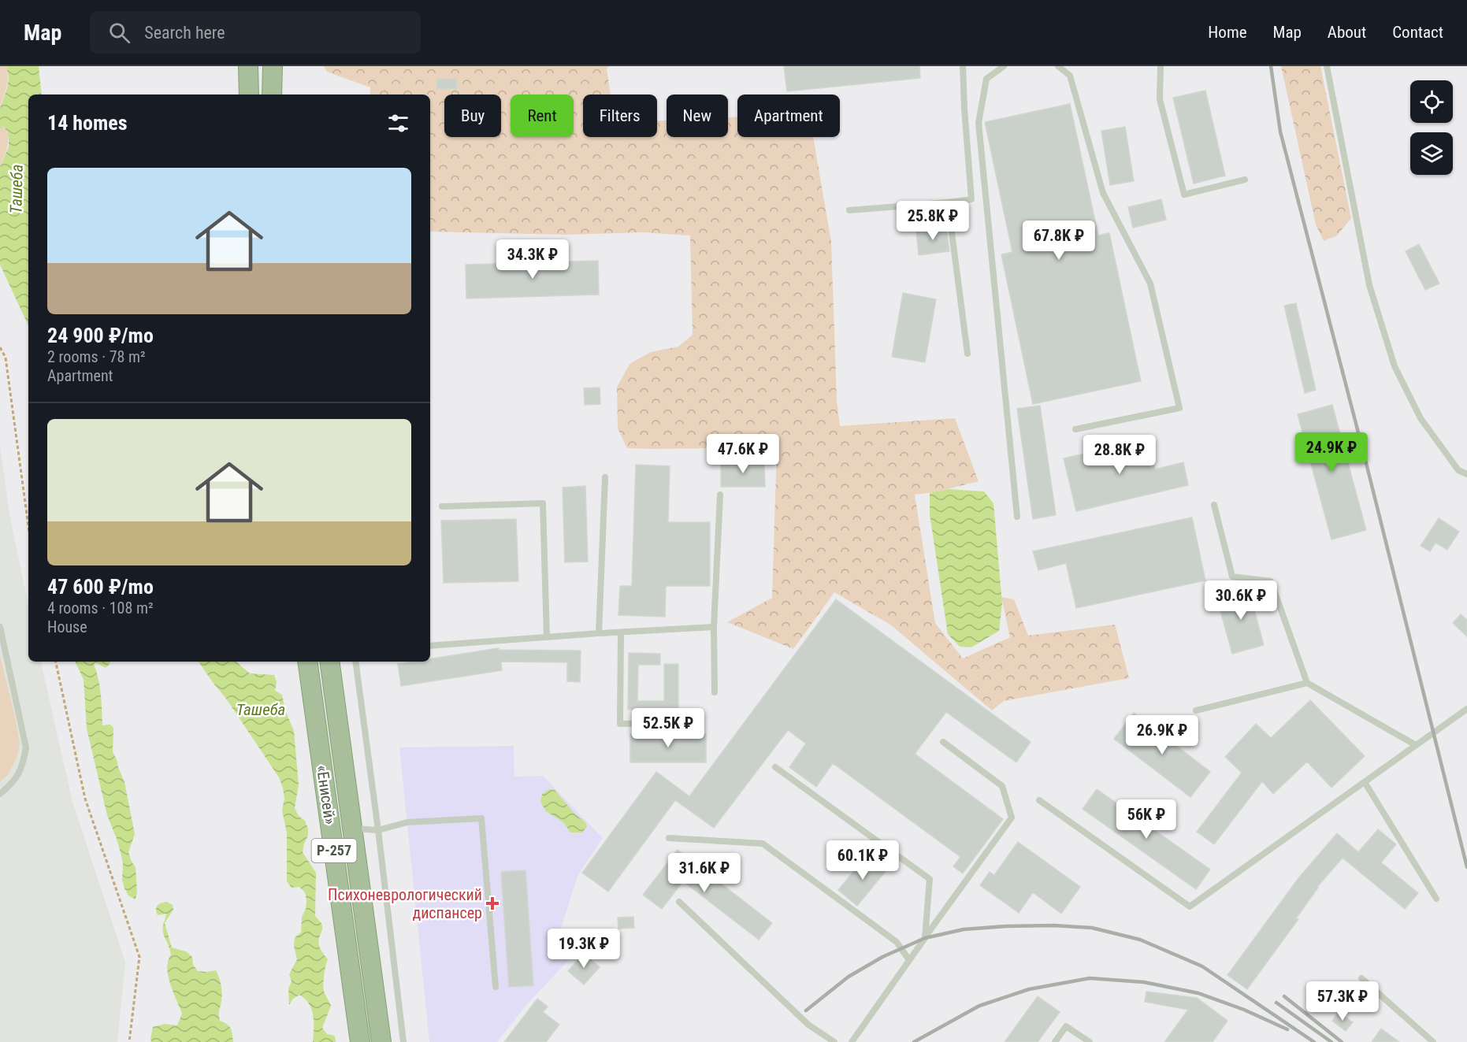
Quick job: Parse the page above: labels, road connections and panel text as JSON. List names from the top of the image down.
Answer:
{
  "streets": {
    "highway": ["«Енисей»", "Р-257"]
  },
  "water": ["Ташеба"],
  "places": {
    "health": ["Психоневрологический диспансер"]
  },
  "page": {
    "header": "Map",
    "search": "Search here",
    "nav": [
      "Home",
      "Map",
      "About",
      "Contact"
    ],
    "chip": [
      "Buy",
      "Rent",
      "Filters",
      "New",
      "Apartment"
    ],
    "heading": "14 homes",
    "list": [
      {
        "name": "24 900 ₽/mo",
        "note": "2 rooms · 78 m² · Apartment"
      },
      {
        "name": "47 600 ₽/mo",
        "note": "4 rooms · 108 m² · House"
      }
    ],
    "price": [
      "25.8K ₽",
      "67.8K ₽",
      "34.3K ₽",
      "24.9K ₽",
      "47.6K ₽",
      "28.8K ₽",
      "30.6K ₽",
      "52.5K ₽",
      "26.9K ₽",
      "56K ₽",
      "60.1K ₽",
      "31.6K ₽",
      "19.3K ₽",
      "57.3K ₽"
    ]
  }
}
